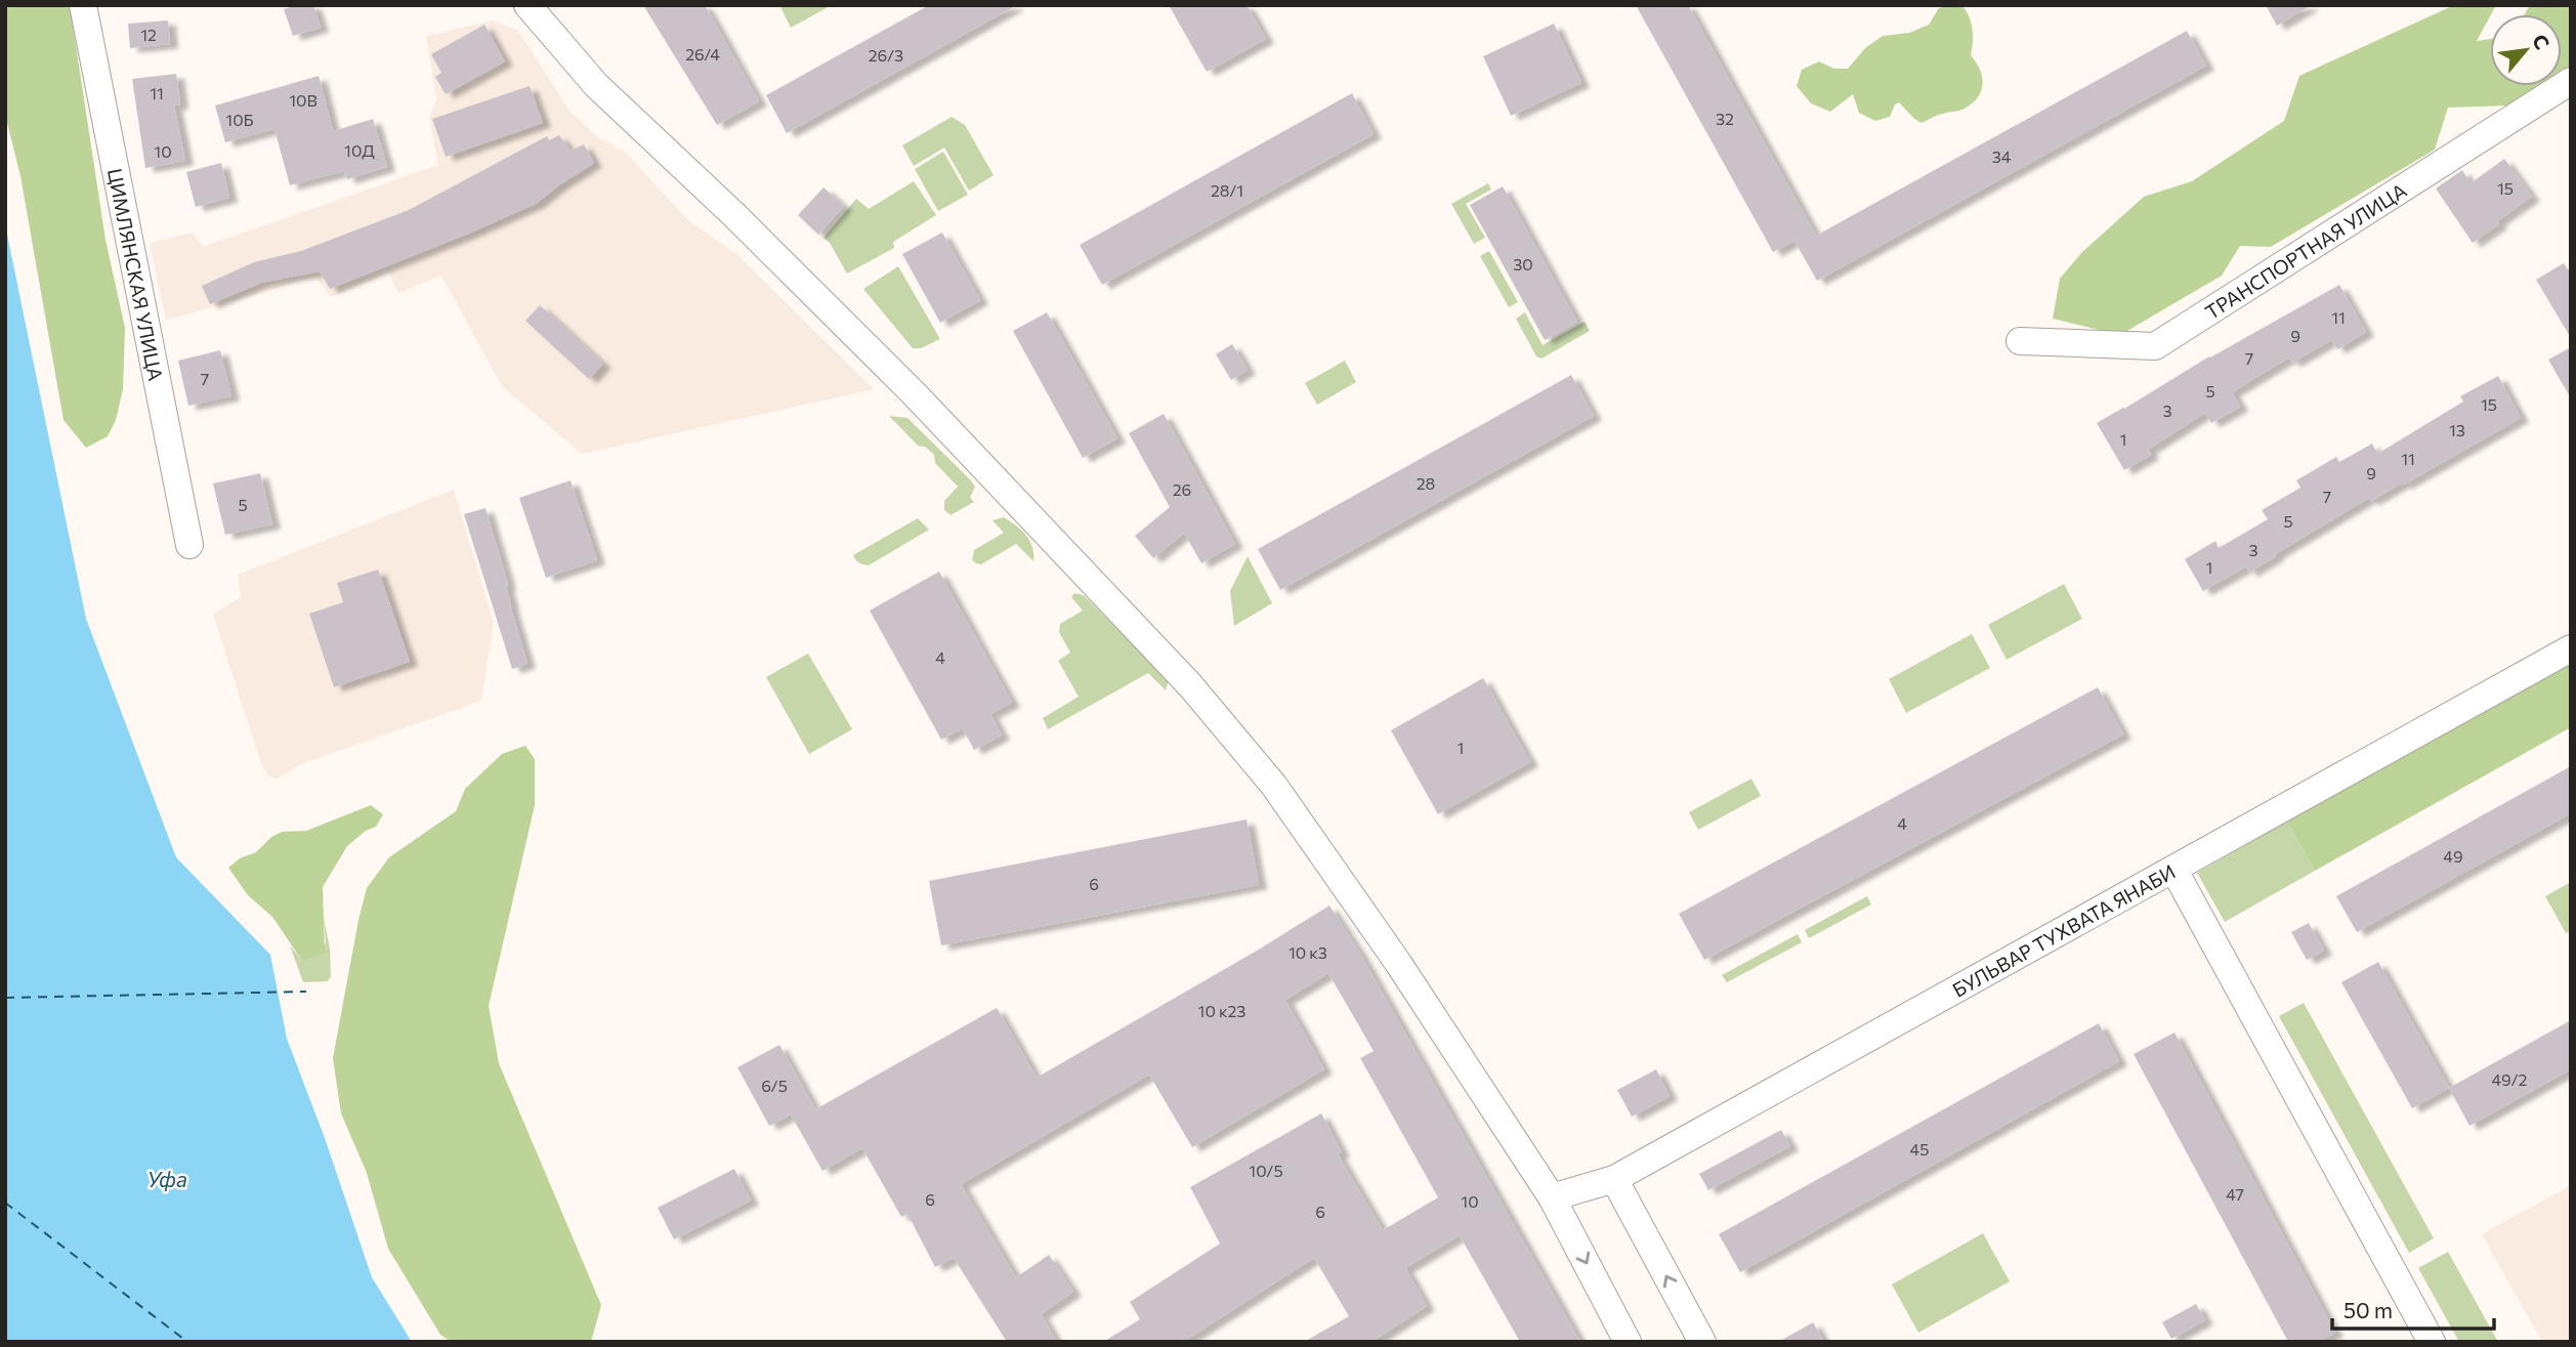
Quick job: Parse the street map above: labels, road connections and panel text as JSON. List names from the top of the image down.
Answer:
{
  "streets": {
    "street": ["ТРАНСПОРТНАЯ УЛИЦА", "ЦИМЛЯНСКАЯ УЛИЦА", "БУЛЬВАР ТУХВАТА ЯНАБИ"]
  },
  "water": ["Уфа"],
  "house_numbers": [
    "12",
    "26/4",
    "26/3",
    "11",
    "10В",
    "32",
    "10Б",
    "10Д",
    "10",
    "34",
    "15",
    "28/1",
    "30",
    "11",
    "9",
    "7",
    "7",
    "5",
    "15",
    "3",
    "13",
    "1",
    "11",
    "9",
    "28",
    "26",
    "7",
    "5",
    "5",
    "3",
    "1",
    "4",
    "1",
    "4",
    "49",
    "6",
    "10 к3",
    "10 к23",
    "49/2",
    "6/5",
    "45",
    "10/5",
    "47",
    "6",
    "10",
    "6"
  ],
  "scale_bar": "50 m",
  "north": "top right"
}
